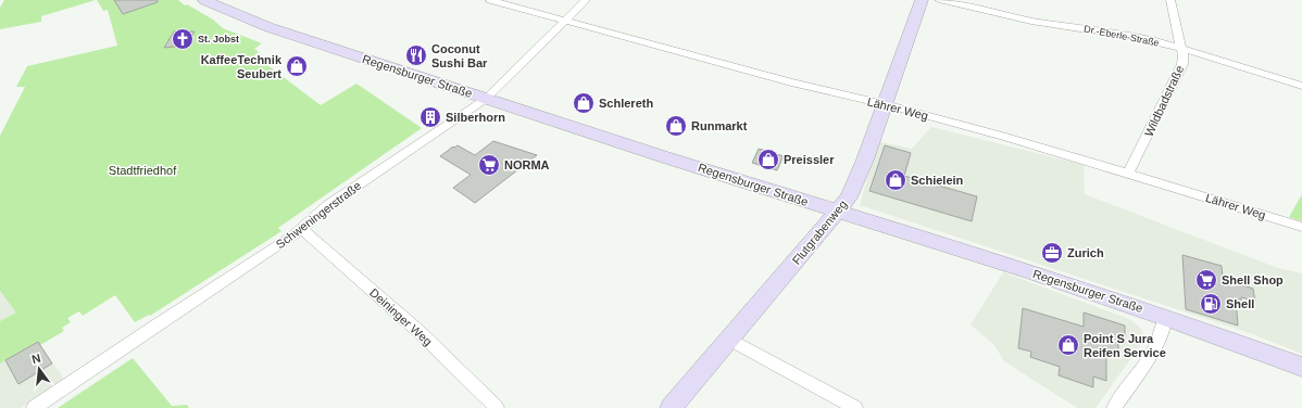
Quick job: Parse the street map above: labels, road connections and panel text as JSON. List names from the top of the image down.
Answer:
{
  "streets": {
    "main road": ["Regensburger Straße", "Flutgrabenweg"],
    "street": [
      "Dr.-Eberle-Straße",
      "Wildbadstraße",
      "Lährer Weg",
      "Schweningerstraße",
      "Deininger Weg"
    ]
  },
  "crossings": [
    ["Dr.-Eberle-Straße", "Wildbadstraße"],
    ["Regensburger Straße", "Schweningerstraße"],
    ["Regensburger Straße", "Flutgrabenweg"],
    ["Wildbadstraße", "Lährer Weg"],
    ["Lährer Weg", "Schweningerstraße"],
    ["Lährer Weg", "Flutgrabenweg"],
    ["Schweningerstraße", "Deininger Weg"]
  ],
  "parks": ["Stadtfriedhof"],
  "places": {
    "church": ["St. Jobst"],
    "restaurant": ["Coconut Sushi Bar"],
    "shop": [
      "KaffeeTechnik Seubert",
      "Schlereth",
      "Runmarkt",
      "Preissler",
      "Schielein",
      "Point S Jura Reifen Service"
    ],
    "building": ["Silberhorn"],
    "supermarket": ["NORMA", "Shell Shop"],
    "office": ["Zurich"],
    "fuel station": ["Shell"]
  },
  "north": "top"
}
